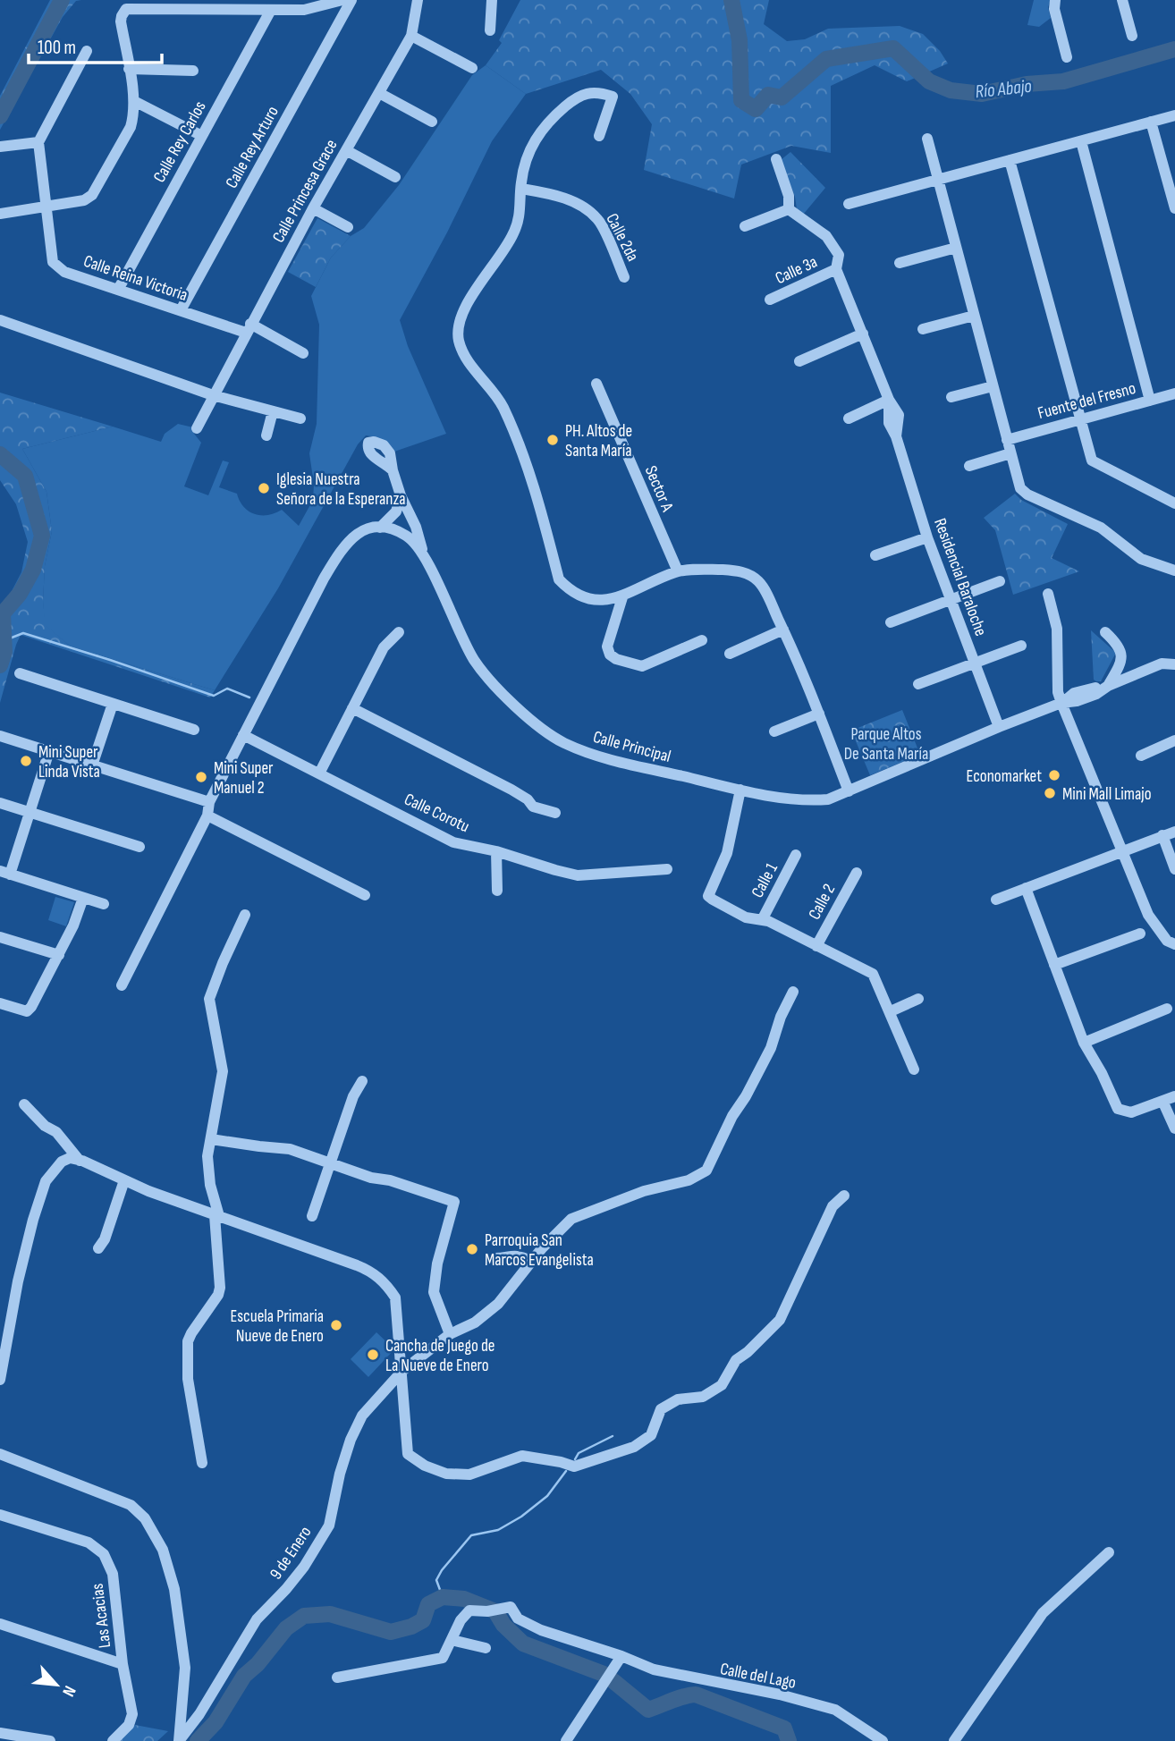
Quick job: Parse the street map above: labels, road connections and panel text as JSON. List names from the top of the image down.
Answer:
{
  "streets": {
    "street": [
      "Calle Rey Carlos",
      "Calle Rey Arturo",
      "Calle Princesa Grace",
      "Calle 2da",
      "Calle 3a",
      "Calle Reina Victoria",
      "Fuente del Fresno",
      "Sector A",
      "Residencial Baraloche",
      "Calle Principal",
      "Calle Corotu",
      "Calle 1",
      "Calle 2",
      "9 de Enero",
      "Las Acacias",
      "Calle del Lago"
    ]
  },
  "crossings": [
    ["Calle Rey Carlos", "Calle Reina Victoria"],
    ["Calle Rey Arturo", "Calle Reina Victoria"],
    ["Calle Princesa Grace", "Calle Reina Victoria"],
    ["Calle 3a", "Residencial Baraloche"],
    ["Residencial Baraloche", "Calle Principal"]
  ],
  "water": ["Río Abajo"],
  "parks": ["Parque Altos De Santa María"],
  "places": [
    "PH. Altos de Santa María",
    "Iglesia Nuestra Señora de la Esperanza",
    "Mini Super Linda Vista",
    "Economarket",
    "Mini Super Manuel 2",
    "Mini Mall Limajo",
    "Parroquia San Marcos Evangelista",
    "Escuela Primaria Nueve de Enero",
    "Cancha de Juego de La Nueve de Enero"
  ],
  "scale_bar": "100 m",
  "north": "bottom right"
}
